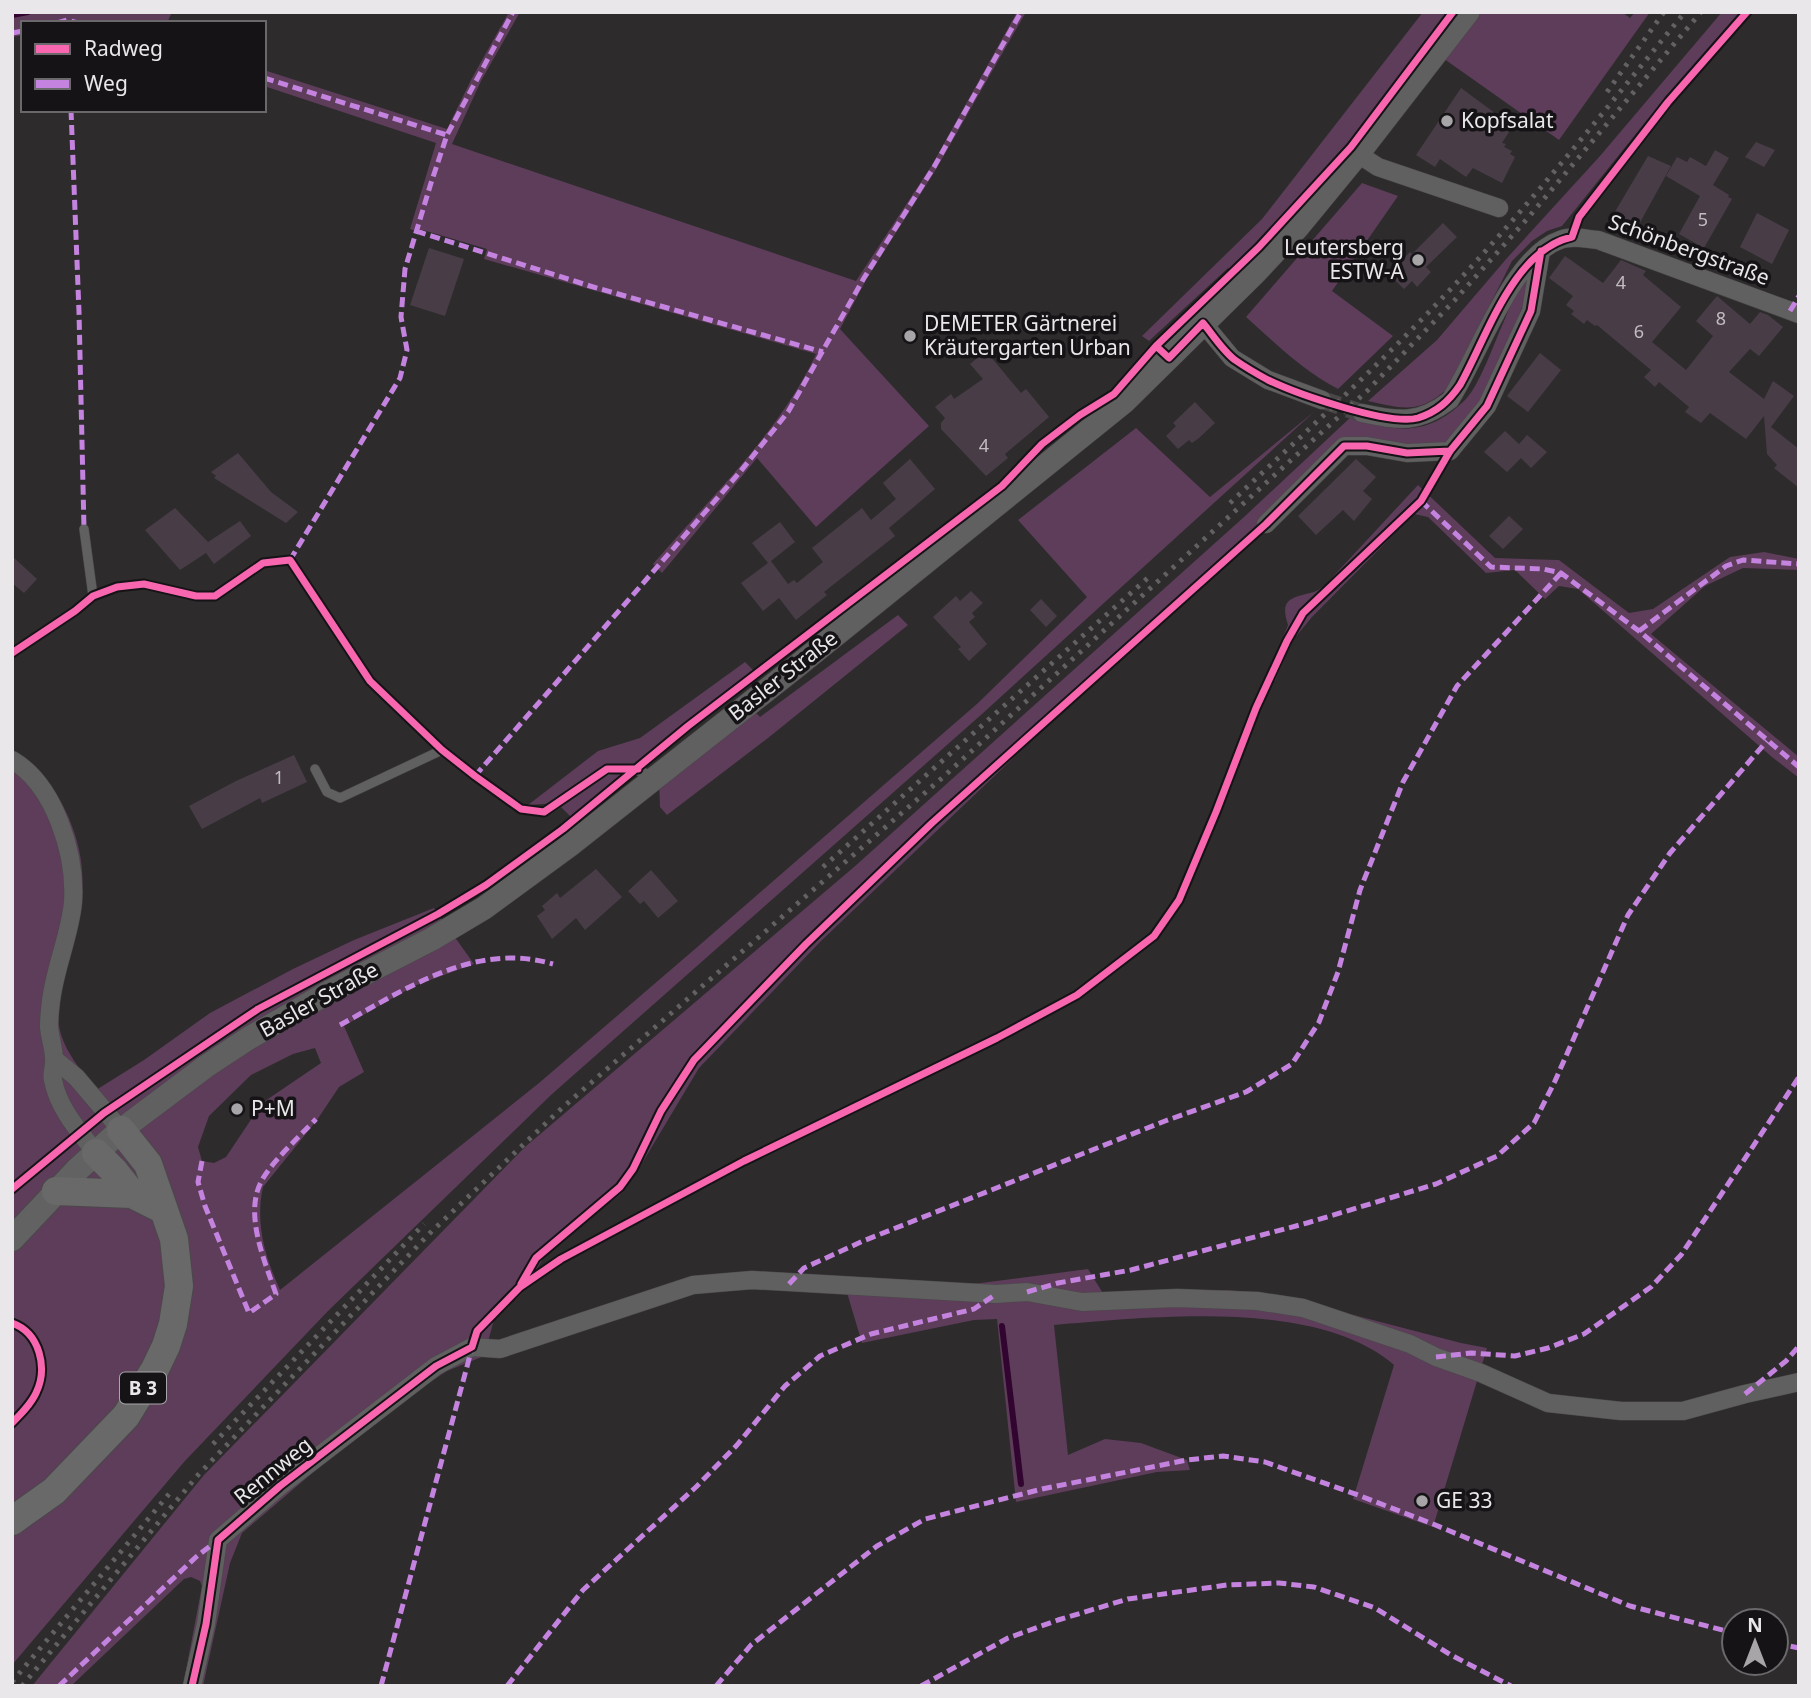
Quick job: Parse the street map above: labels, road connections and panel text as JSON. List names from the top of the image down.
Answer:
{
  "streets": {
    "main road": ["Basler Straße", "B 3"],
    "street": ["Schönbergstraße", "Rennweg"]
  },
  "places": [
    "Kopfsalat",
    "Leutersberg ESTW-A",
    "DEMETER Gärtnerei Kräutergarten Urban",
    "P+M",
    "GE 33"
  ],
  "house_numbers": [
    "5",
    "4",
    "8",
    "6",
    "4",
    "1"
  ],
  "legend": ["Radweg", "Weg"],
  "north": "top"
}
